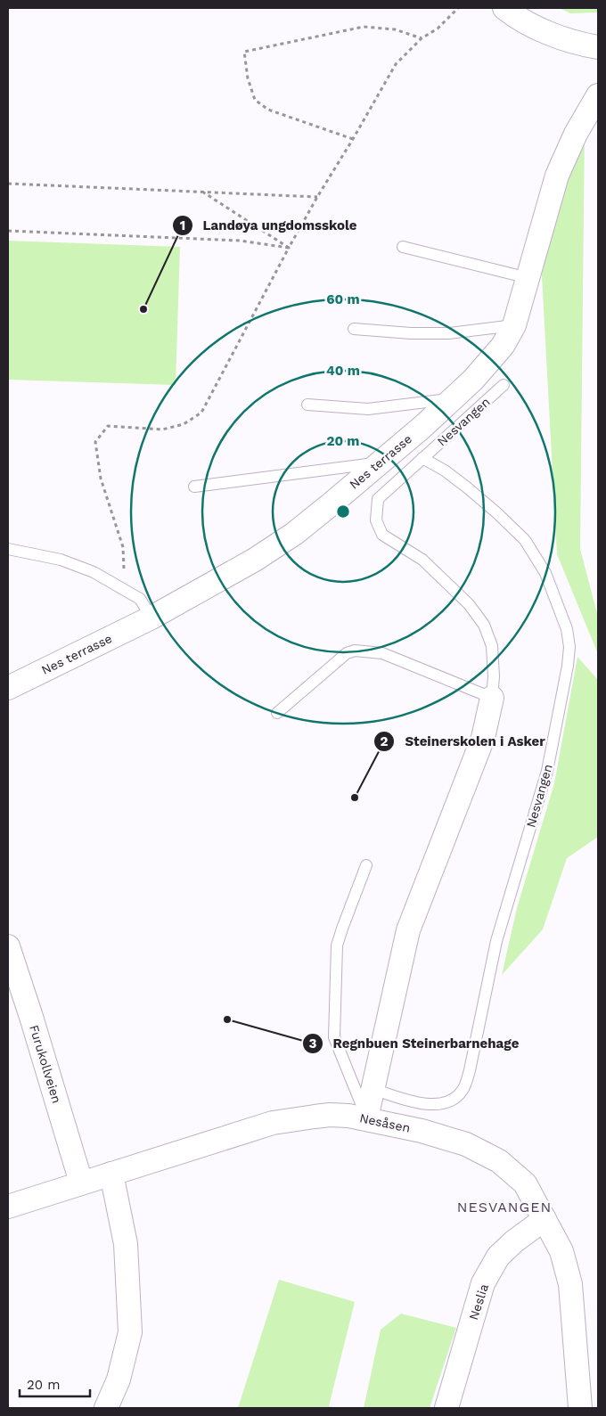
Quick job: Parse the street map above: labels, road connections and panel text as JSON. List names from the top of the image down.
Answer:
{
  "streets": {
    "street": [
      "Nesvangen",
      "Nes terrasse",
      "Furukollveien",
      "Nesåsen",
      "Neslia"
    ]
  },
  "crossings": [
    ["Nesvangen", "Nesåsen"],
    ["Furukollveien", "Nesåsen"],
    ["Nesåsen", "Neslia"]
  ],
  "districts": ["NESVANGEN"],
  "places": ["Landøya ungdomsskole", "Steinerskolen i Asker", "Regnbuen Steinerbarnehage"],
  "scale_bar": "20 m",
  "rings": ["60 m", "40 m", "20 m"]
}
